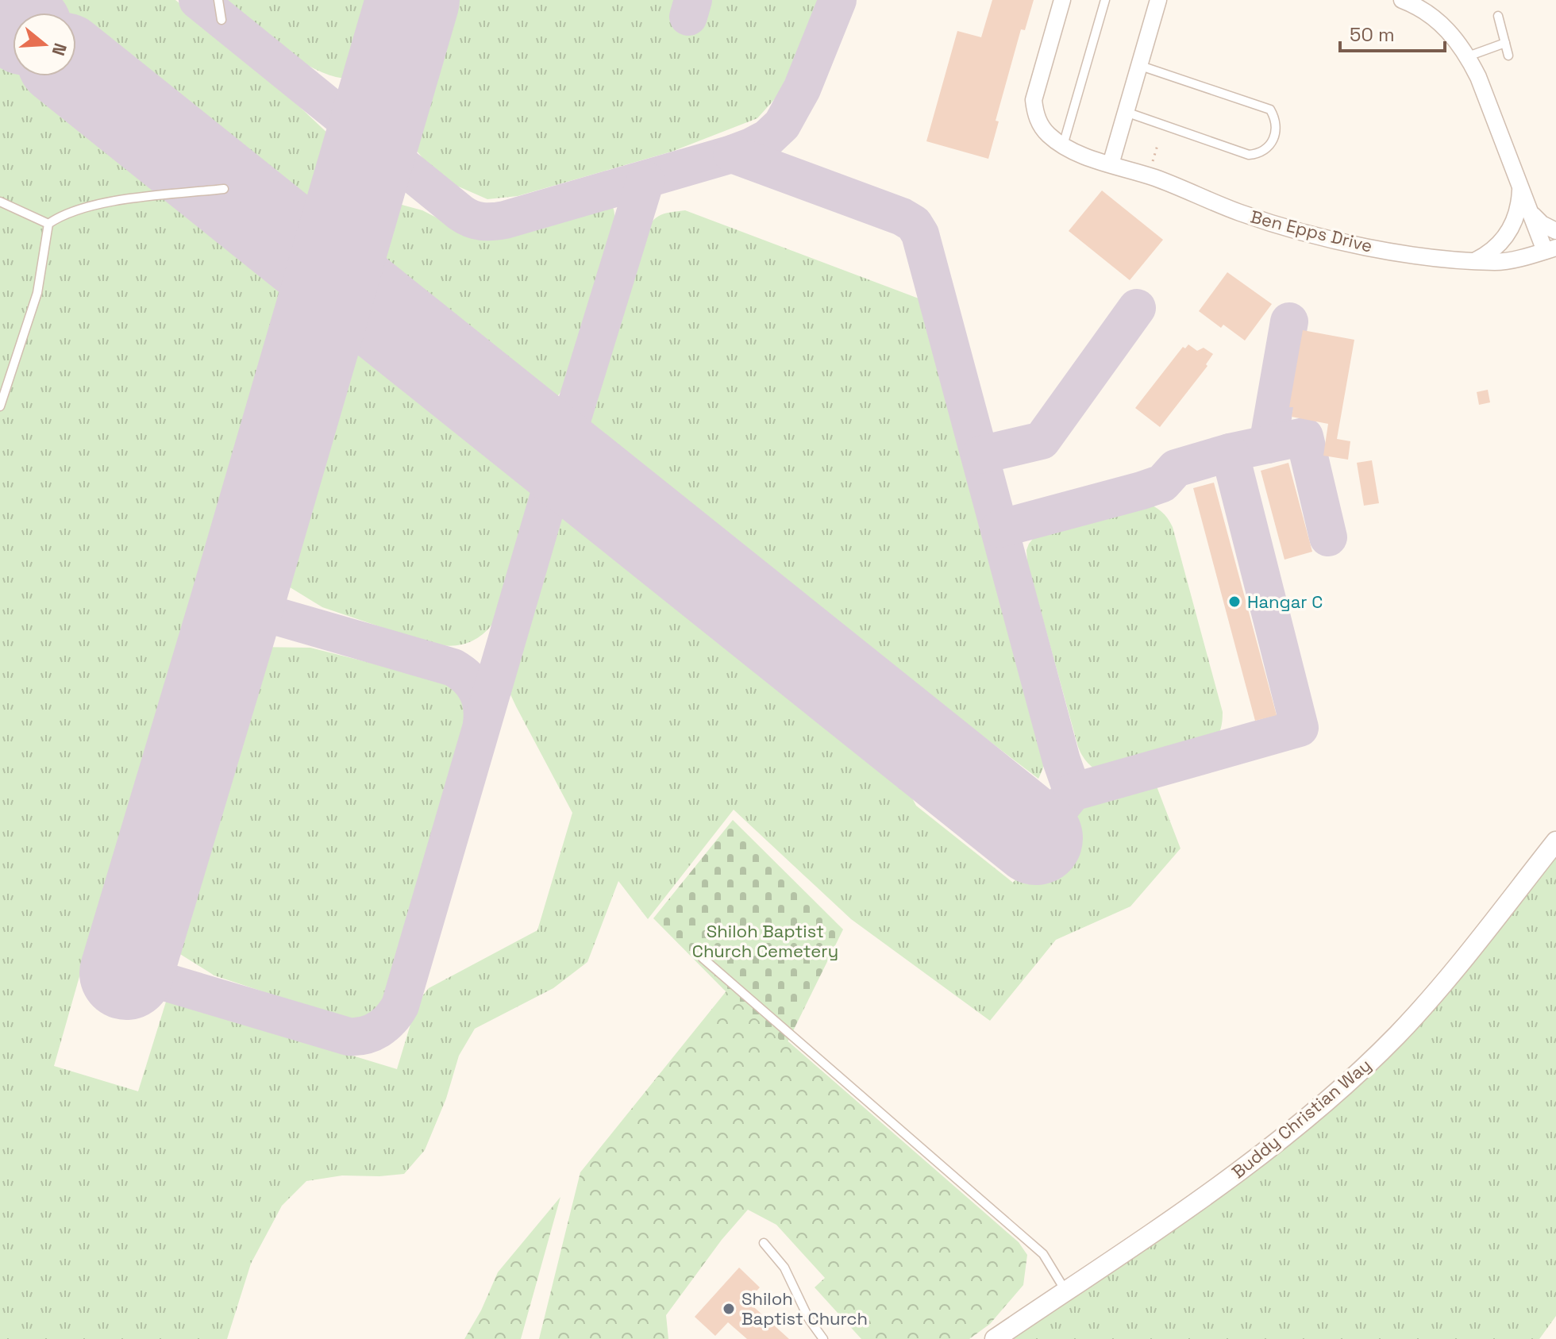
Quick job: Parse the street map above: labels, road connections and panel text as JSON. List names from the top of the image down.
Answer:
{
  "streets": {
    "street": ["Ben Epps Drive", "Buddy Christian Way"]
  },
  "parks": ["Shiloh Baptist Church Cemetery"],
  "places": ["Hangar C", "Shiloh Baptist Church"],
  "scale_bar": "50 m",
  "north": "right"
}
